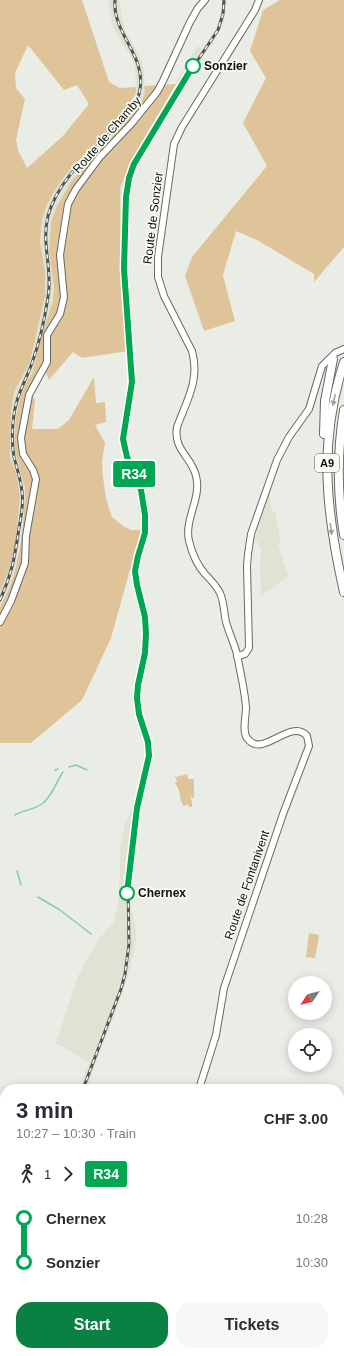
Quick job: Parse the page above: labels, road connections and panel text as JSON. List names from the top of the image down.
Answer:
{
  "streets": {
    "highway": ["A9"],
    "street": ["Route de Chamby", "Route de Sonzier", "Route de Fontanivent"]
  },
  "crossings": [
    ["Route de Sonzier", "Route de Fontanivent"]
  ],
  "places": ["Sonzier", "Chernex"],
  "north": "bottom left",
  "page": {
    "on_map": "R34",
    "heading": ["3 min", "10:27 – 10:30 · Train", "CHF 3.00"],
    "legs": ["1", "R34"],
    "list": [
      {
        "name": "Chernex",
        "value": "10:28"
      },
      {
        "name": "Sonzier",
        "value": "10:30"
      }
    ],
    "buttons": ["Start", "Tickets"]
  }
}
